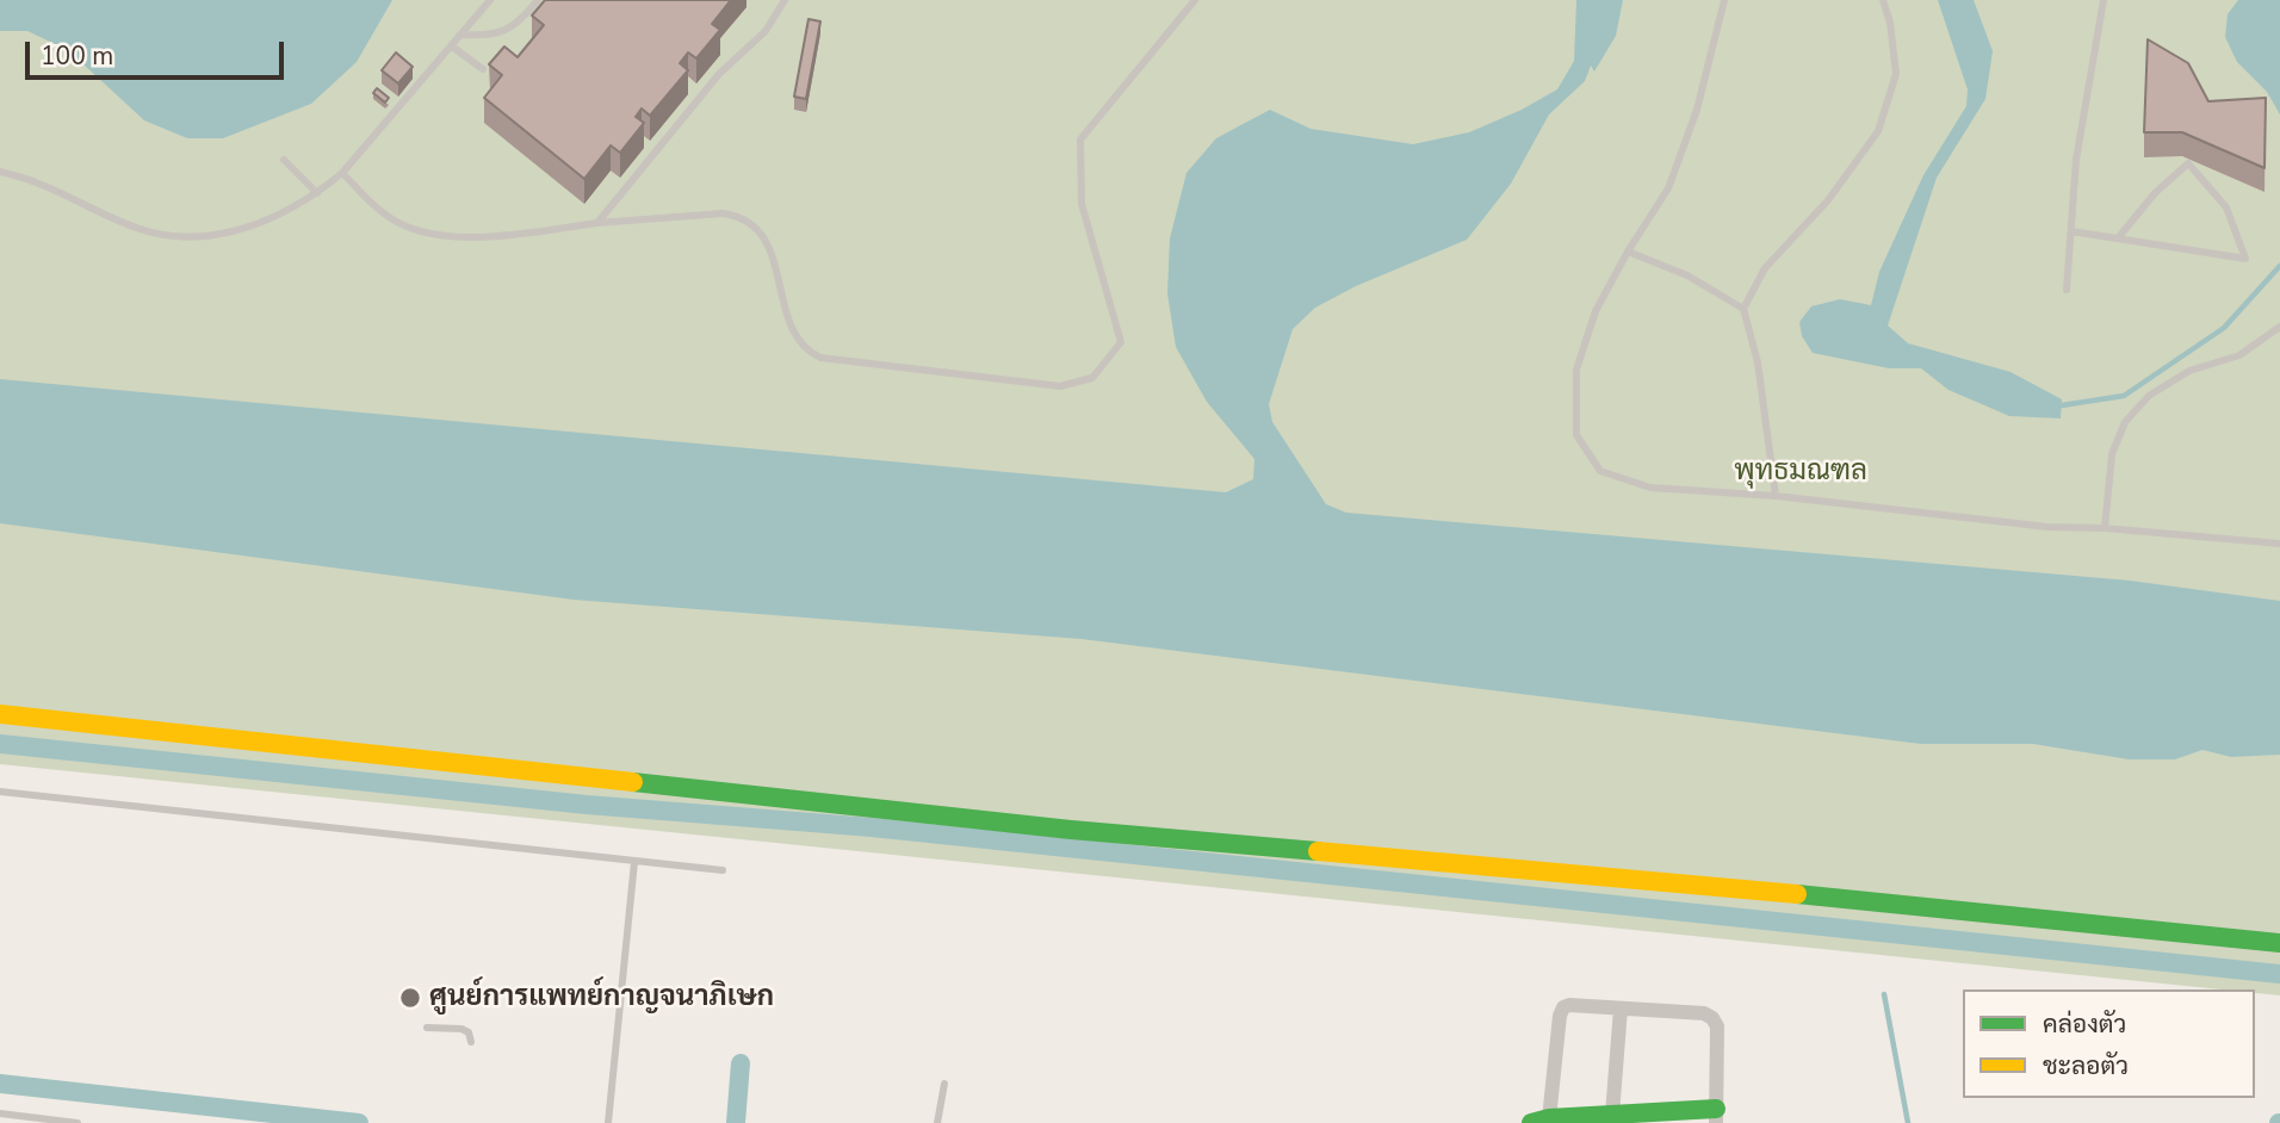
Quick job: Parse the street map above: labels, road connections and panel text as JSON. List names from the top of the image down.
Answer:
{
  "parks": ["พุทธมณฑล"],
  "places": ["ศูนย์การแพทย์กาญจนาภิเษก"],
  "legend": ["คล่องตัว", "ชะลอตัว"],
  "scale_bar": "100 m"
}
